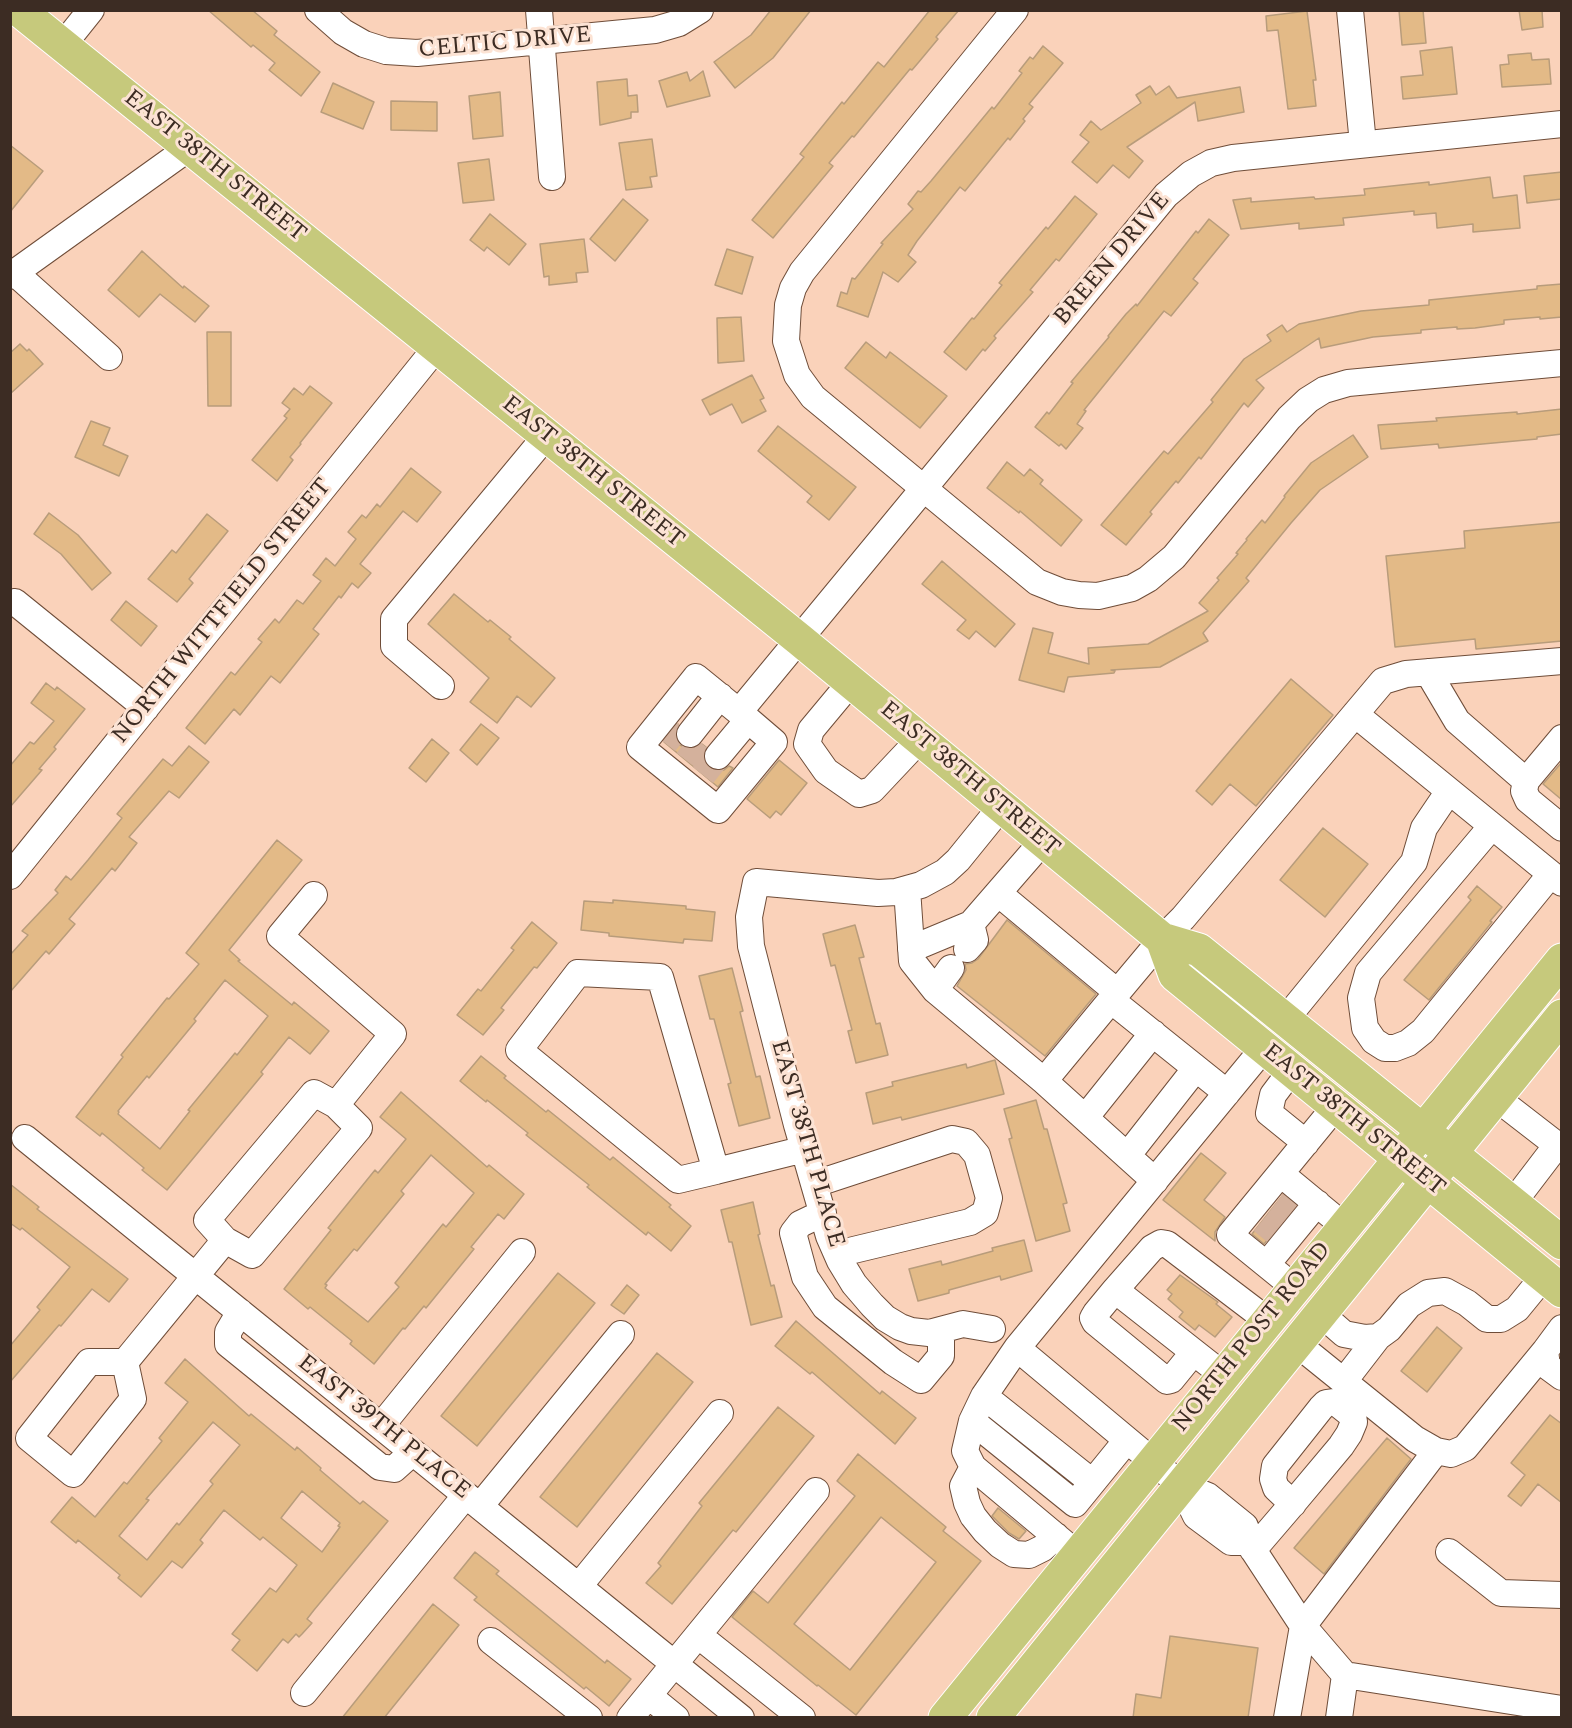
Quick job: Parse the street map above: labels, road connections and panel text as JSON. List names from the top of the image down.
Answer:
{
  "streets": {
    "main road": ["EAST 38TH STREET", "NORTH POST ROAD"],
    "street": [
      "CELTIC DRIVE",
      "BREEN DRIVE",
      "NORTH WITTFIELD STREET",
      "EAST 38TH PLACE",
      "EAST 39TH PLACE"
    ]
  },
  "crossings": [
    ["EAST 38TH STREET", "BREEN DRIVE"],
    ["EAST 38TH STREET", "NORTH WITTFIELD STREET"],
    ["EAST 38TH STREET", "NORTH POST ROAD"]
  ]
}
